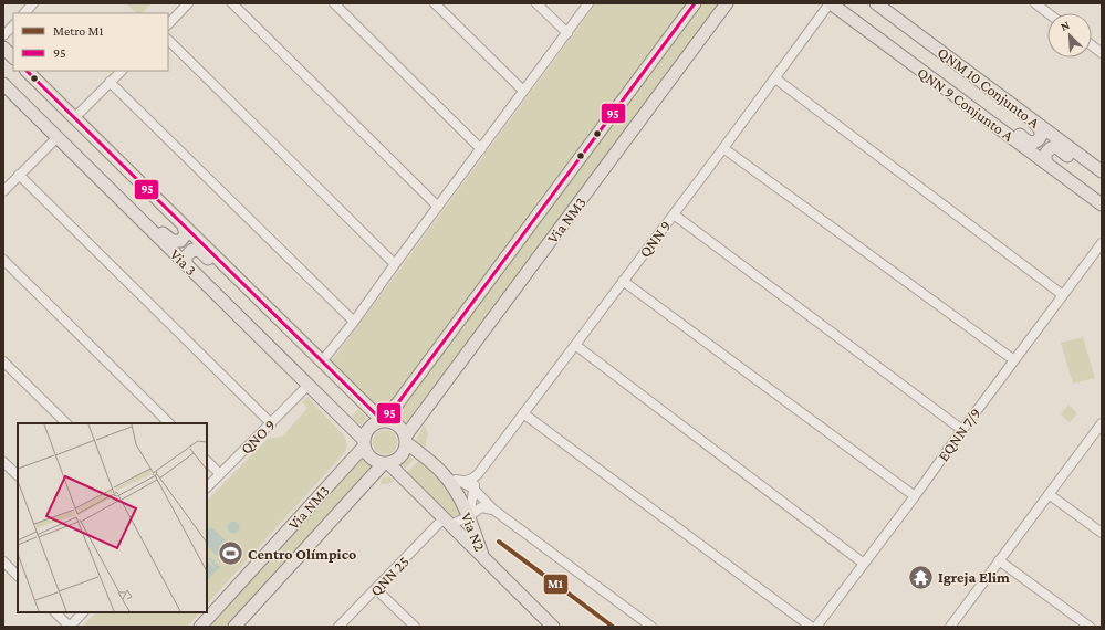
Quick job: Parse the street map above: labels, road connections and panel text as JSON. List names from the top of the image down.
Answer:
{
  "streets": {
    "main road": [
      "QNM 10 Conjunto A",
      "QNN 9 Conjunto A",
      "Via NM3",
      "Via 3",
      "Via N2"
    ],
    "street": [
      "QNN 9",
      "EQNN 7/9",
      "QNO 9",
      "QNN 25"
    ]
  },
  "crossings": [
    ["QNN 9 Conjunto A", "QNN 9"],
    ["Via NM3", "Via 3"],
    ["Via NM3", "Via N2"],
    ["QNN 9", "Via N2"],
    ["Via 3", "QNO 9"],
    ["Via 3", "Via N2"],
    ["Via N2", "QNN 25"]
  ],
  "places": {
    "sports": ["Centro Olímpico"],
    "temple": ["Igreja Elim"]
  },
  "lines": ["transit line 95", "metro line M1"],
  "legend": ["Metro M1", "95"],
  "north": "top left"
}
